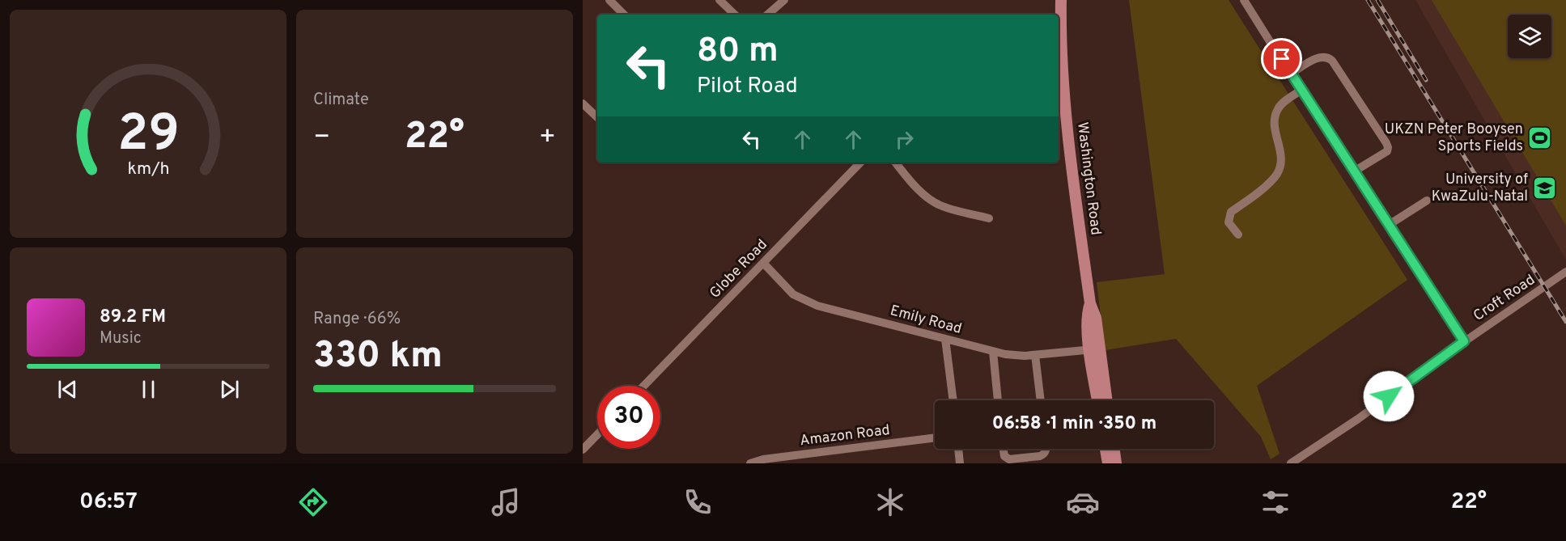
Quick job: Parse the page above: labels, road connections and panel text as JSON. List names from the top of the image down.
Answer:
{
  "streets": {
    "main road": ["Washington Road"],
    "street": [
      "Globe Road",
      "Croft Road",
      "Emily Road",
      "Amazon Road"
    ]
  },
  "crossings": [
    ["Washington Road", "Emily Road"],
    ["Globe Road", "Emily Road"]
  ],
  "places": {
    "sports": ["UKZN Peter Booysen Sports Fields"],
    "school or university": ["University of KwaZulu-Natal"]
  },
  "page": {
    "tile": [
      "Climate",
      ["Range · 66%", "330 km"]
    ],
    "turn": ["80 m", "Pilot Road"],
    "heat": ["−", "22°", "+"],
    "song": ["89.2 FM", "Music"],
    "limit": "30",
    "trip": "06:58 · 1 min · 350 m",
    "tabs": ["06:57", "22°"],
    "gauge": ["29", "km/h"]
  }
}
